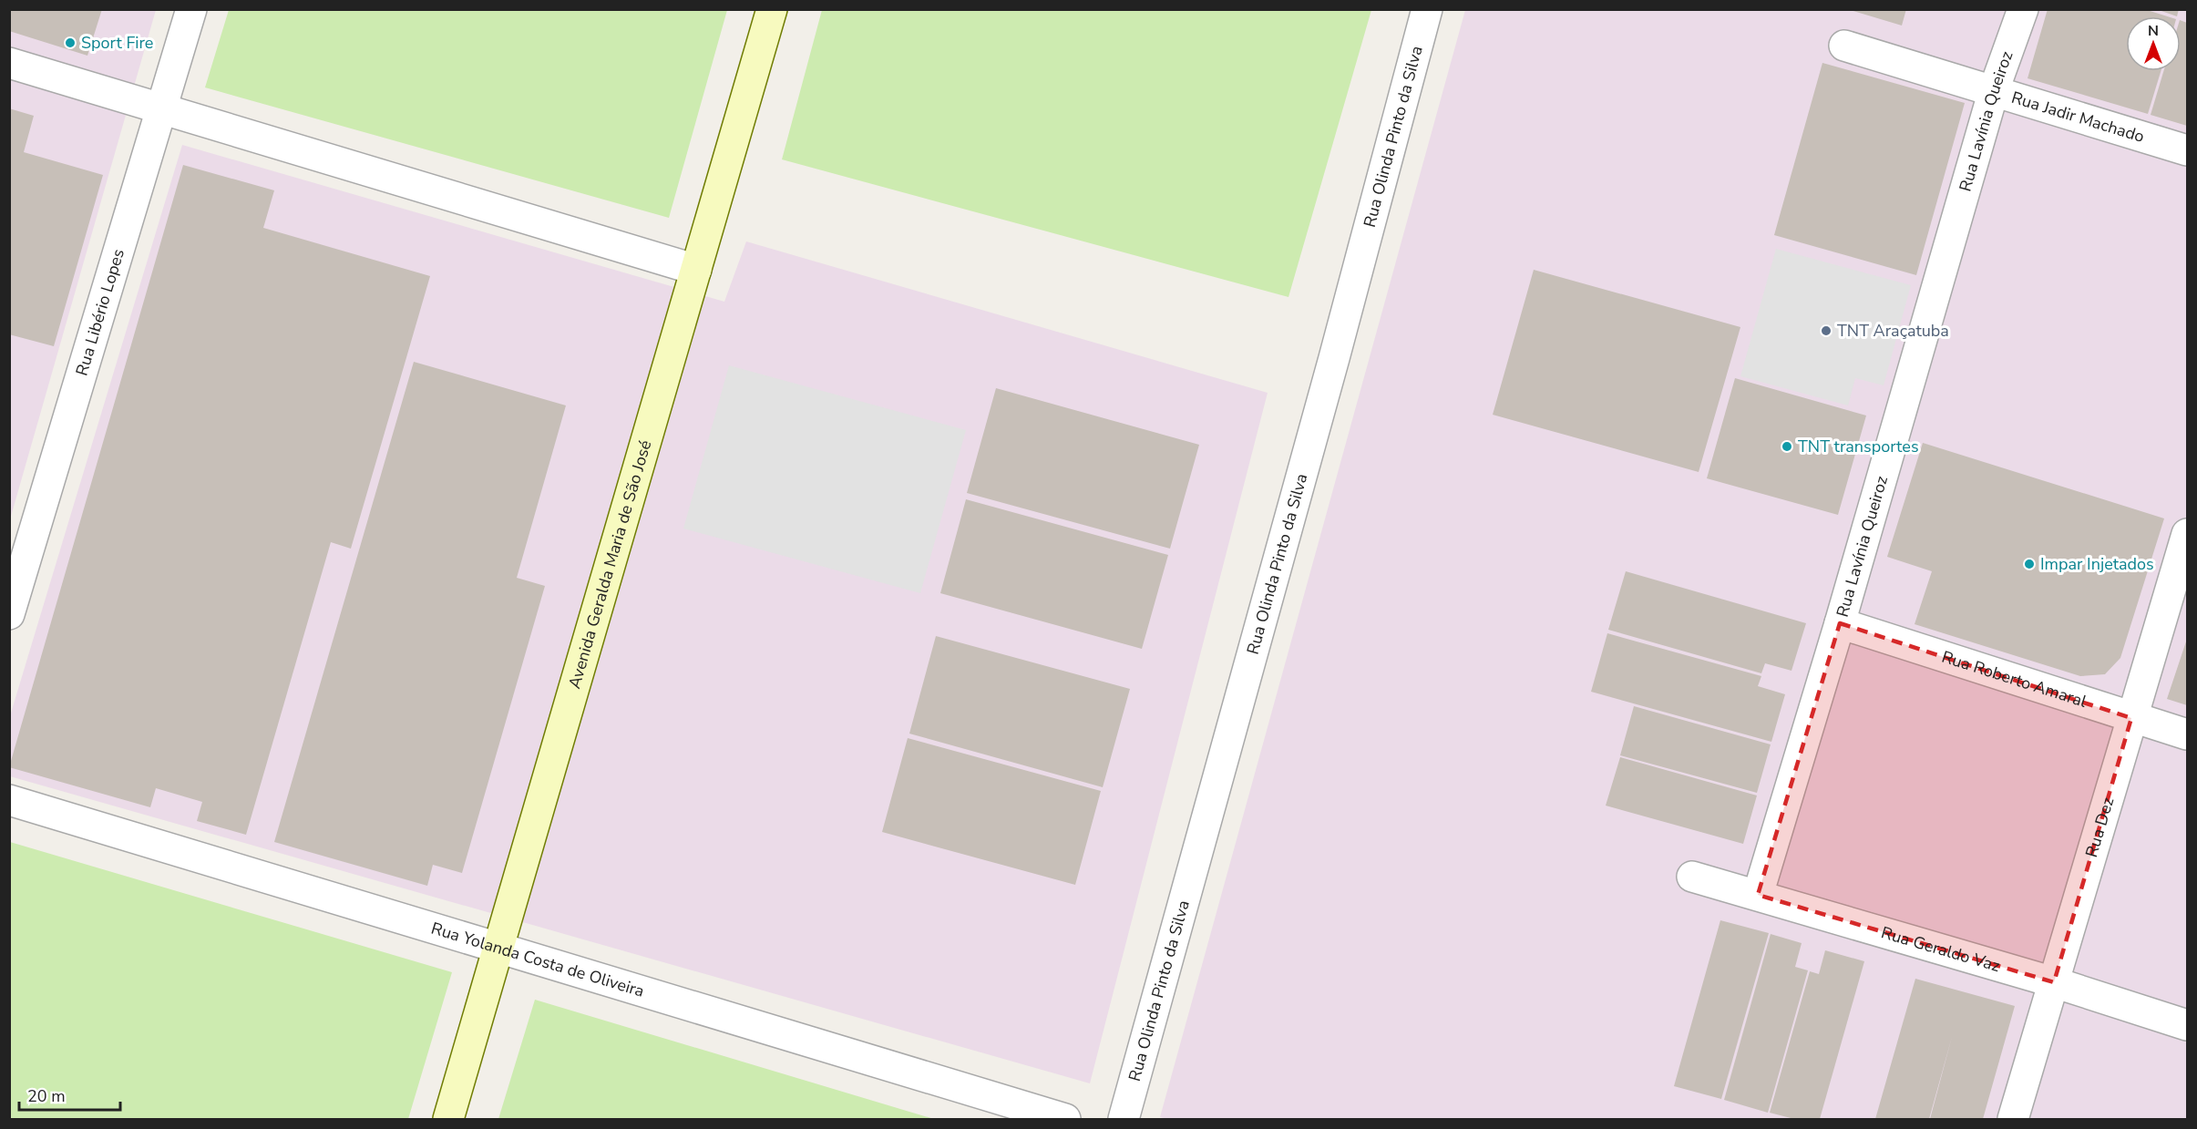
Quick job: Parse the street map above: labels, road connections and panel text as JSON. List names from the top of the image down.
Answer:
{
  "streets": {
    "street": [
      "Rua Jadir Machado",
      "Rua Lavínia Queiroz",
      "Rua Olinda Pinto da Silva",
      "Rua Libério Lopes",
      "Avenida Geralda Maria de São José",
      "Rua Roberto Amaral",
      "Rua Dez",
      "Rua Geraldo Vaz",
      "Rua Yolanda Costa de Oliveira"
    ]
  },
  "crossings": [
    ["Rua Jadir Machado", "Rua Lavínia Queiroz"],
    ["Rua Lavínia Queiroz", "Rua Roberto Amaral"],
    ["Rua Lavínia Queiroz", "Rua Geraldo Vaz"],
    ["Avenida Geralda Maria de São José", "Rua Yolanda Costa de Oliveira"],
    ["Rua Roberto Amaral", "Rua Dez"],
    ["Rua Dez", "Rua Geraldo Vaz"]
  ],
  "places": [
    "Sport Fire",
    "TNT Araçatuba",
    "TNT transportes",
    "Impar Injetados"
  ],
  "scale_bar": "20 m",
  "north": "top"
}
